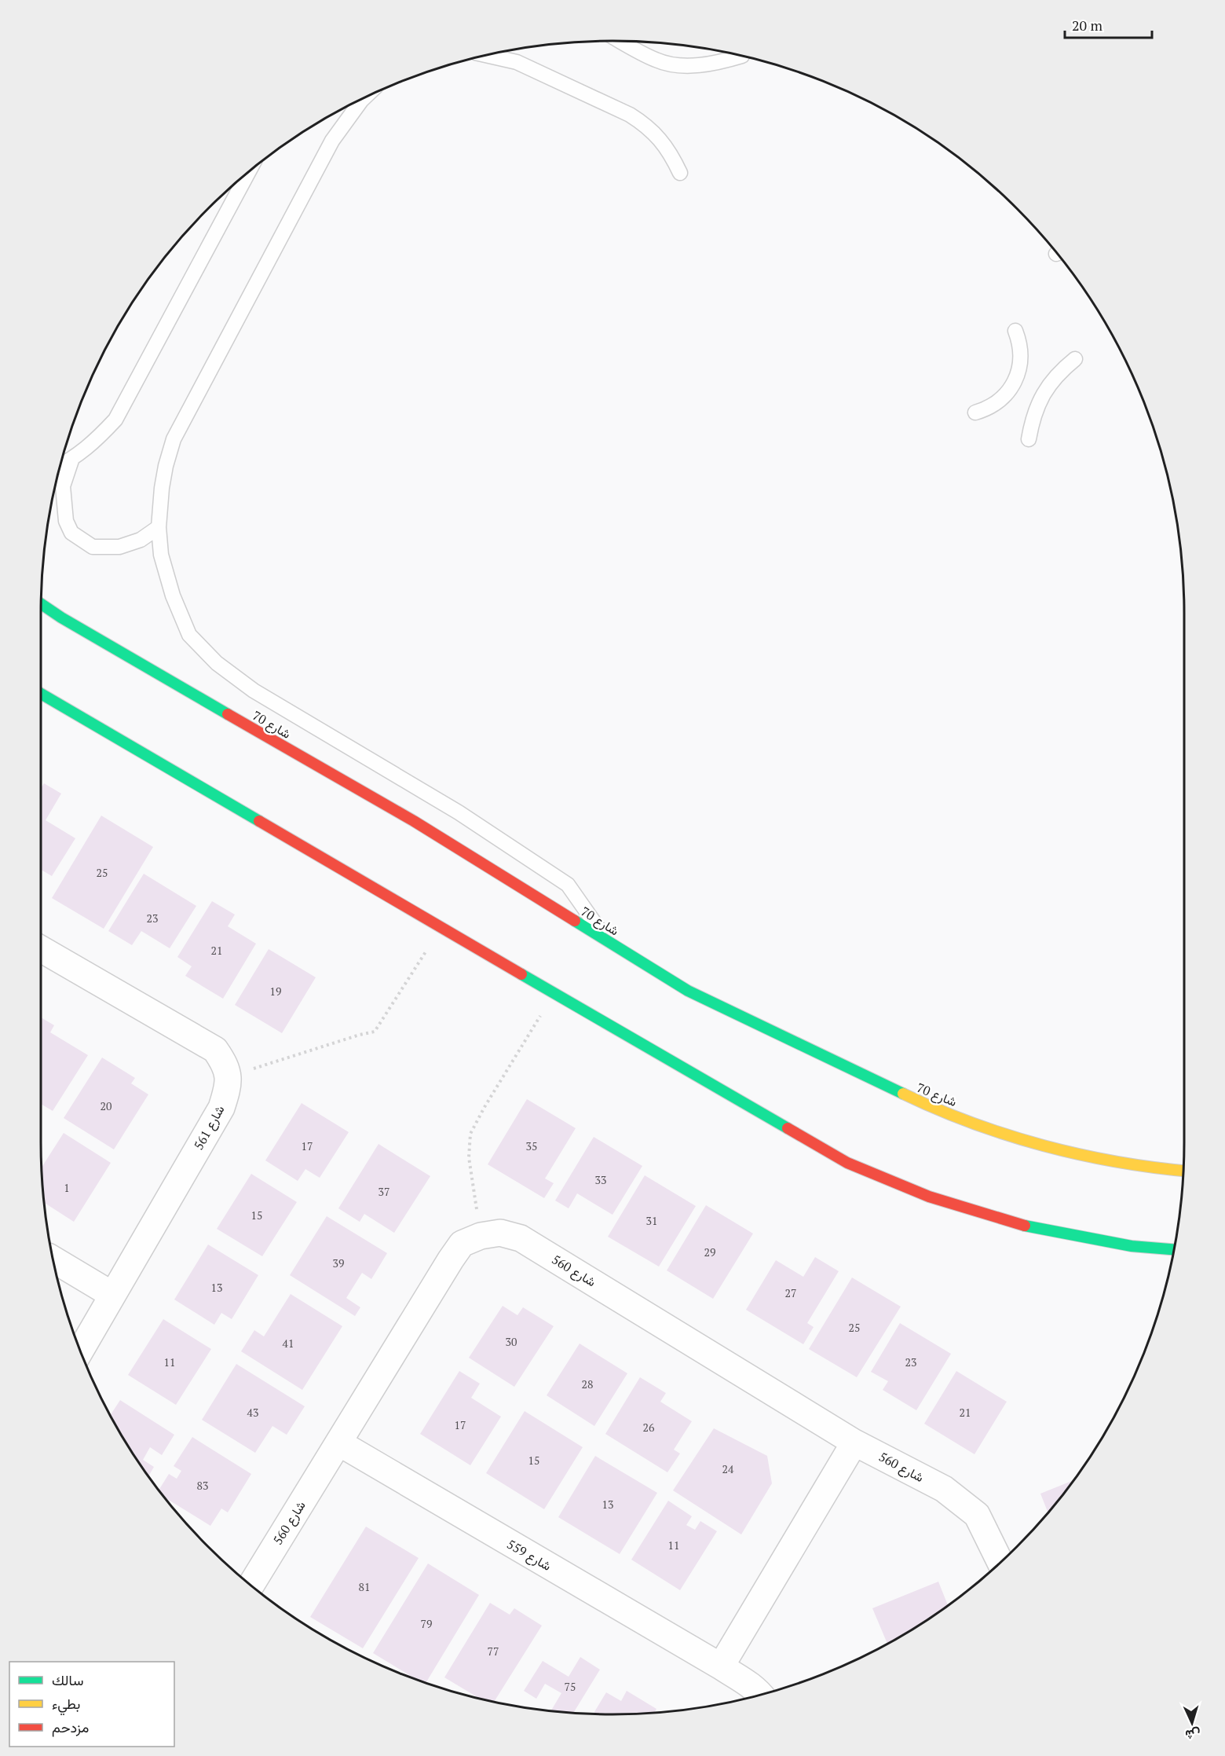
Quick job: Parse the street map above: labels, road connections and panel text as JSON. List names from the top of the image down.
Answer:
{
  "streets": {
    "main road": ["شارع 70"],
    "street": ["شارع 561", "شارع 560", "شارع 559"]
  },
  "crossings": [
    ["شارع 560", "شارع 559"]
  ],
  "house_numbers": [
    "25",
    "23",
    "21",
    "19",
    "20",
    "17",
    "35",
    "33",
    "1",
    "37",
    "15",
    "31",
    "29",
    "39",
    "13",
    "27",
    "25",
    "30",
    "41",
    "11",
    "23",
    "28",
    "43",
    "21",
    "17",
    "26",
    "15",
    "24",
    "83",
    "13",
    "11",
    "81",
    "79",
    "77",
    "75"
  ],
  "legend": ["سالك", "بطيء", "مزدحم"],
  "scale_bar": "20 m",
  "north": "bottom"
}
